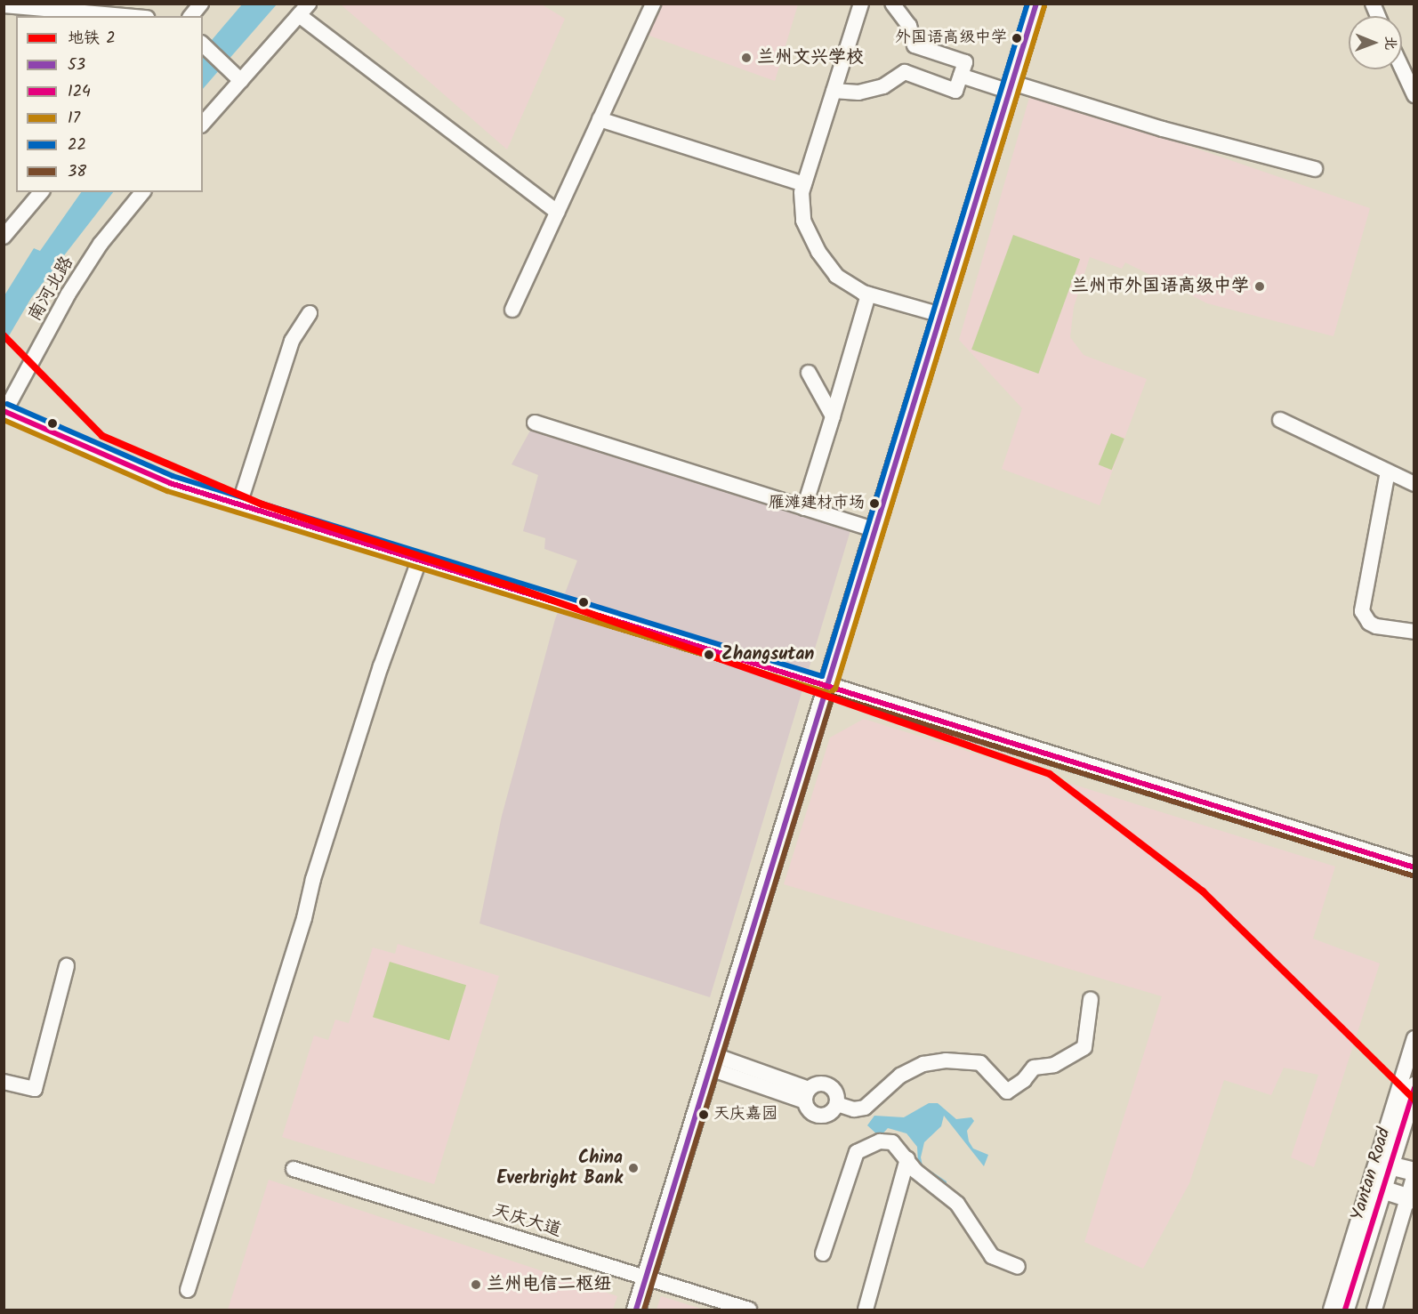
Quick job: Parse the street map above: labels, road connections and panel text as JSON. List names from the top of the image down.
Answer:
{
  "streets": {
    "main road": ["Yantan Road"],
    "street": ["南河北路", "天庆大道"]
  },
  "places": [
    "外国语高级中学",
    "兰州文兴学校",
    "兰州市外国语高级中学",
    "雁滩建材市场",
    "Zhangsutan",
    "天庆嘉园",
    "China Everbright Bank",
    "兰州电信二枢纽"
  ],
  "lines": [
    "transit line 53",
    "transit line 22",
    "transit line 17",
    "metro line 2",
    "transit line 124",
    "transit line 38"
  ],
  "legend": [
    "地铁 2",
    "53",
    "124",
    "17",
    "22",
    "38"
  ],
  "north": "right"
}
